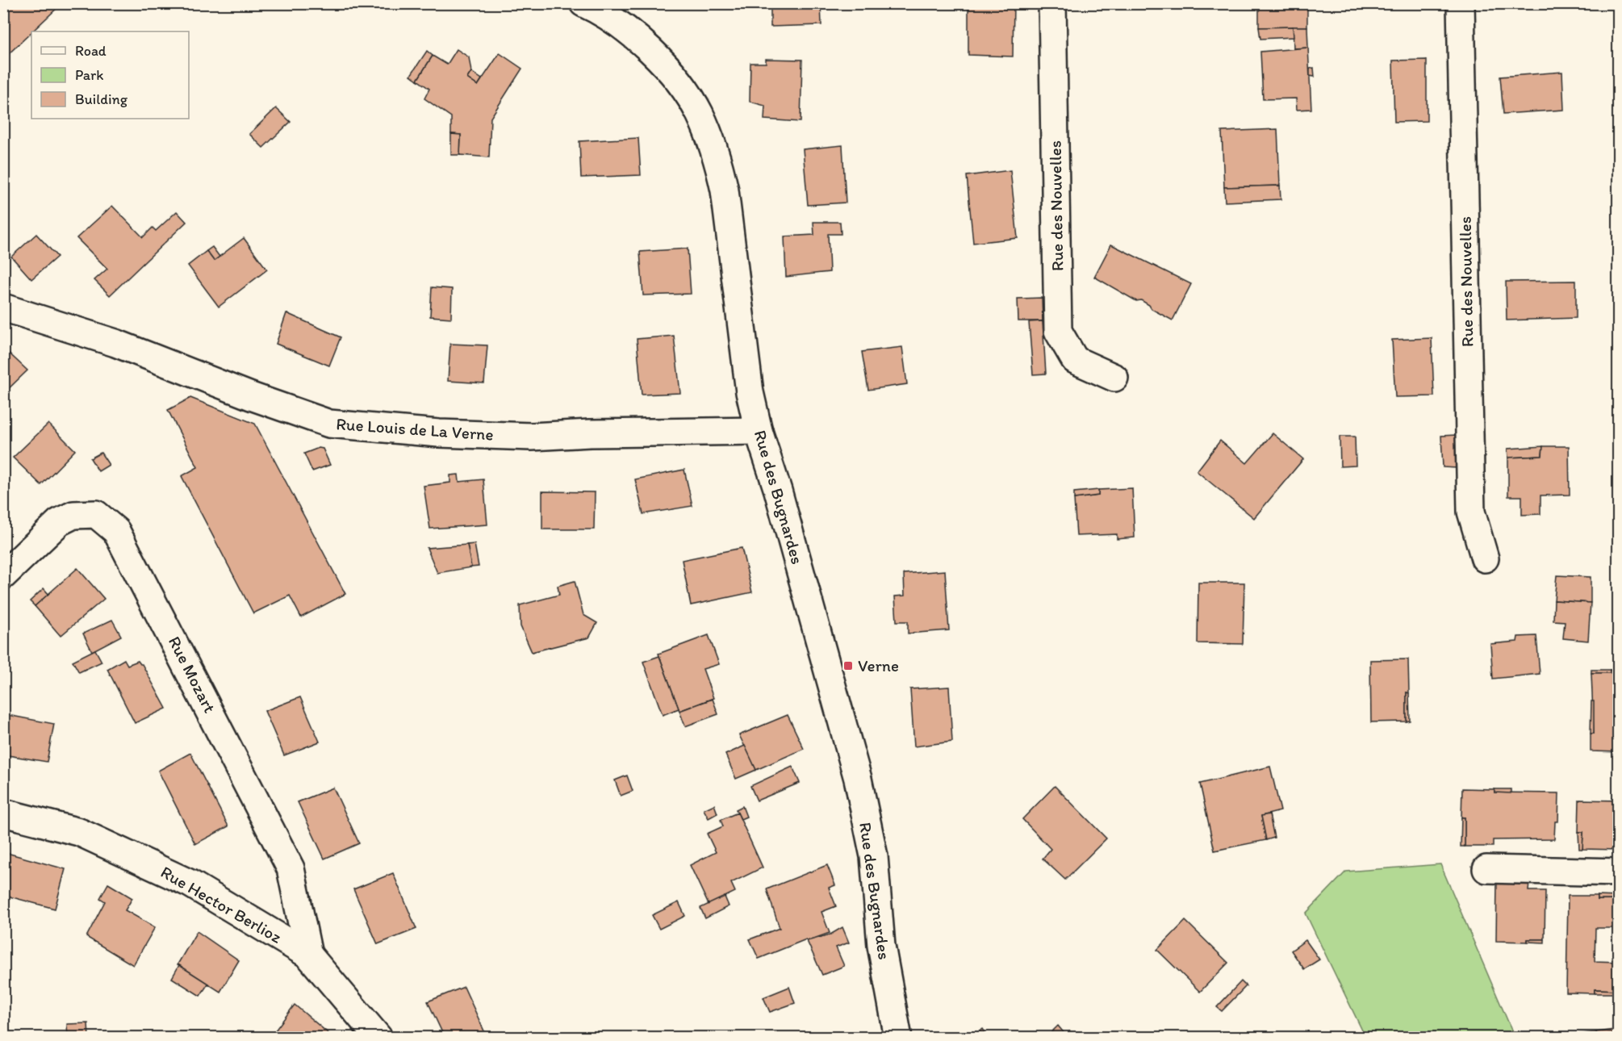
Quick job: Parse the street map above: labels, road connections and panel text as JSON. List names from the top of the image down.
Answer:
{
  "streets": {
    "street": [
      "Rue des Nouvelles",
      "Rue Louis de La Verne",
      "Rue des Bugnardes",
      "Rue Mozart",
      "Rue Hector Berlioz"
    ]
  },
  "crossings": [
    ["Rue Louis de La Verne", "Rue des Bugnardes"],
    ["Rue Mozart", "Rue Hector Berlioz"]
  ],
  "places": {
    "transit": ["Verne"]
  },
  "legend": ["Road", "Park", "Building"]
}
